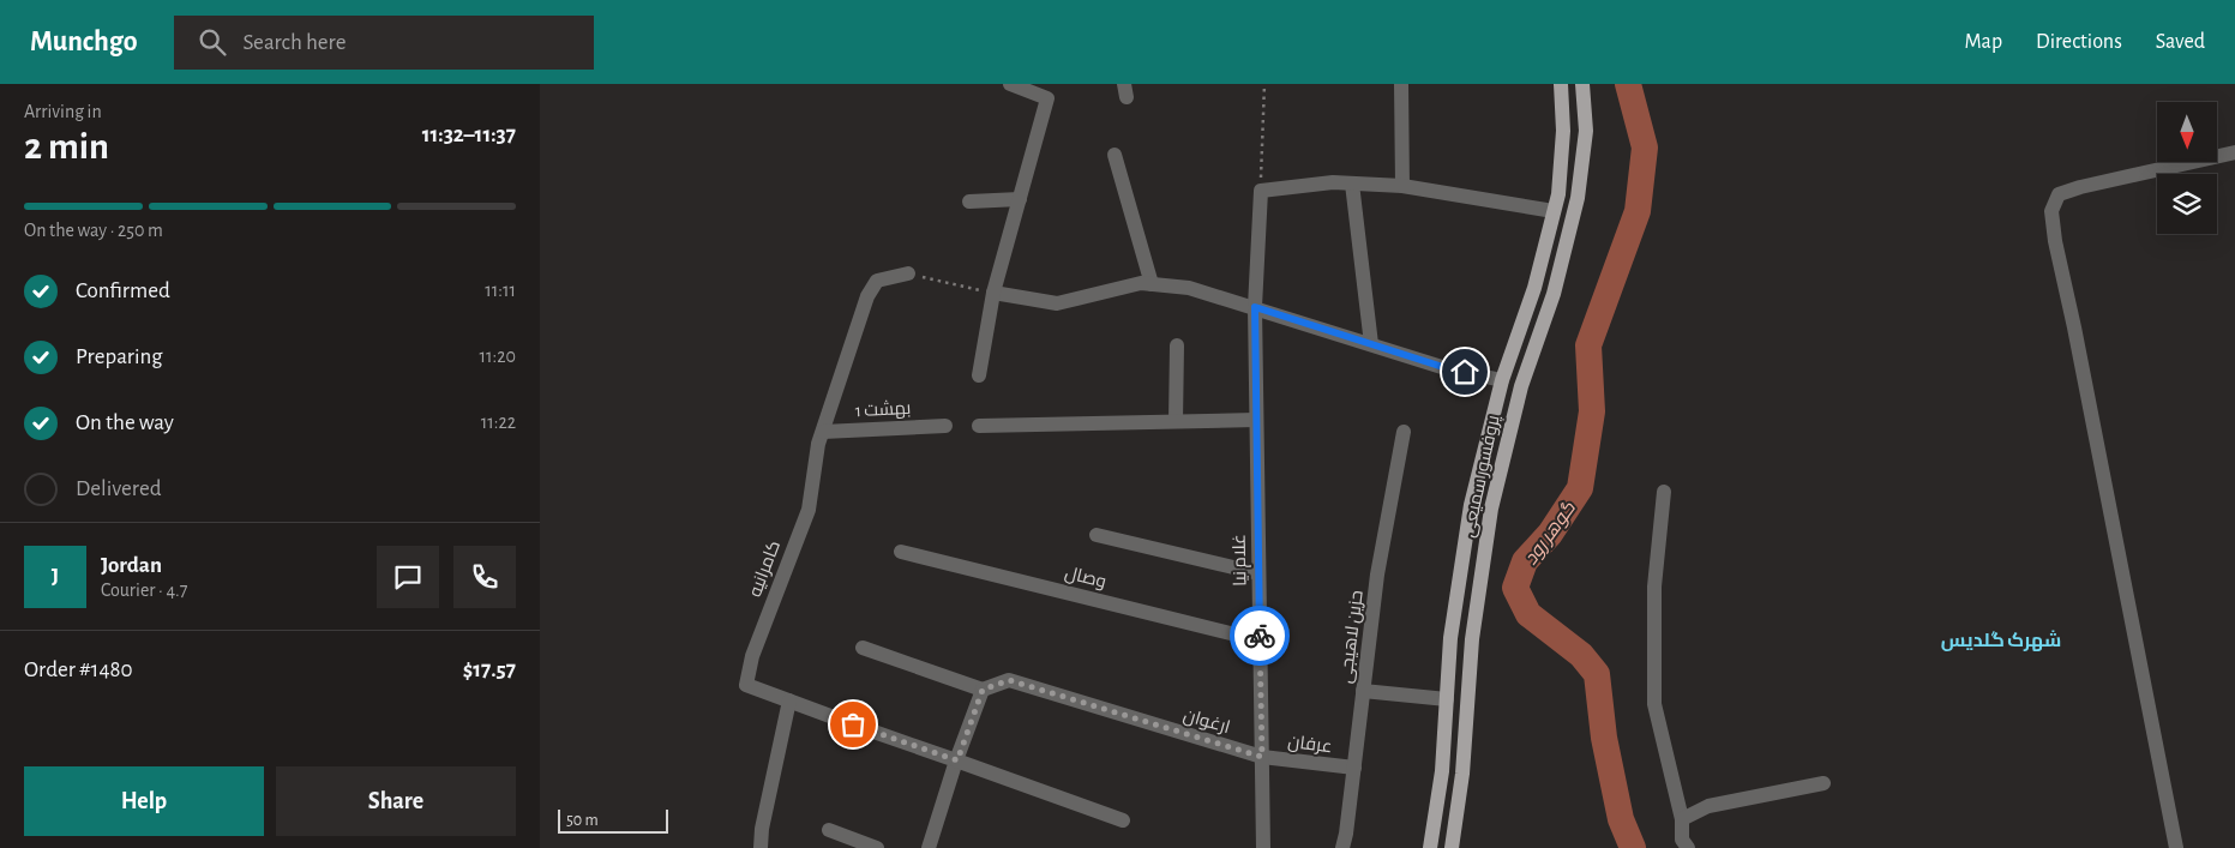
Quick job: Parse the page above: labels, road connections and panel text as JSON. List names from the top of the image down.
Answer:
{
  "streets": {
    "main road": ["پروفسور سمیعی"],
    "street": [
      "بهشت 1",
      "غلام نیا",
      "کامرانیه",
      "وصال",
      "حزین لاهیجی",
      "ارغوان",
      "عرفان"
    ]
  },
  "crossings": [
    ["بهشت 1", "کامرانیه"],
    ["غلام نیا", "وصال"],
    ["غلام نیا", "ارغوان"],
    ["غلام نیا", "عرفان"],
    ["حزین لاهیجی", "عرفان"],
    ["ارغوان", "عرفان"]
  ],
  "districts": ["شهرک گلدیس"],
  "water": ["گوهر رود"],
  "scale_bar": "50 m",
  "north": "bottom",
  "page": {
    "header": "Munchgo",
    "search": "Search here",
    "nav": ["Map", "Directions", "Saved"],
    "heading": ["2 min", "Arriving in", "11:32–11:37"],
    "panel": [
      "Jordan",
      "Courier · 4.7",
      "Order #1480",
      "$17.57"
    ],
    "bar": "On the way · 250 m",
    "list": [
      ["Confirmed", "11:11"],
      ["Preparing", "11:20"],
      ["On the way", "11:22"],
      "Delivered"
    ],
    "round": "J",
    "buttons": ["Help", "Share"],
    "scale": "50 m"
  }
}
